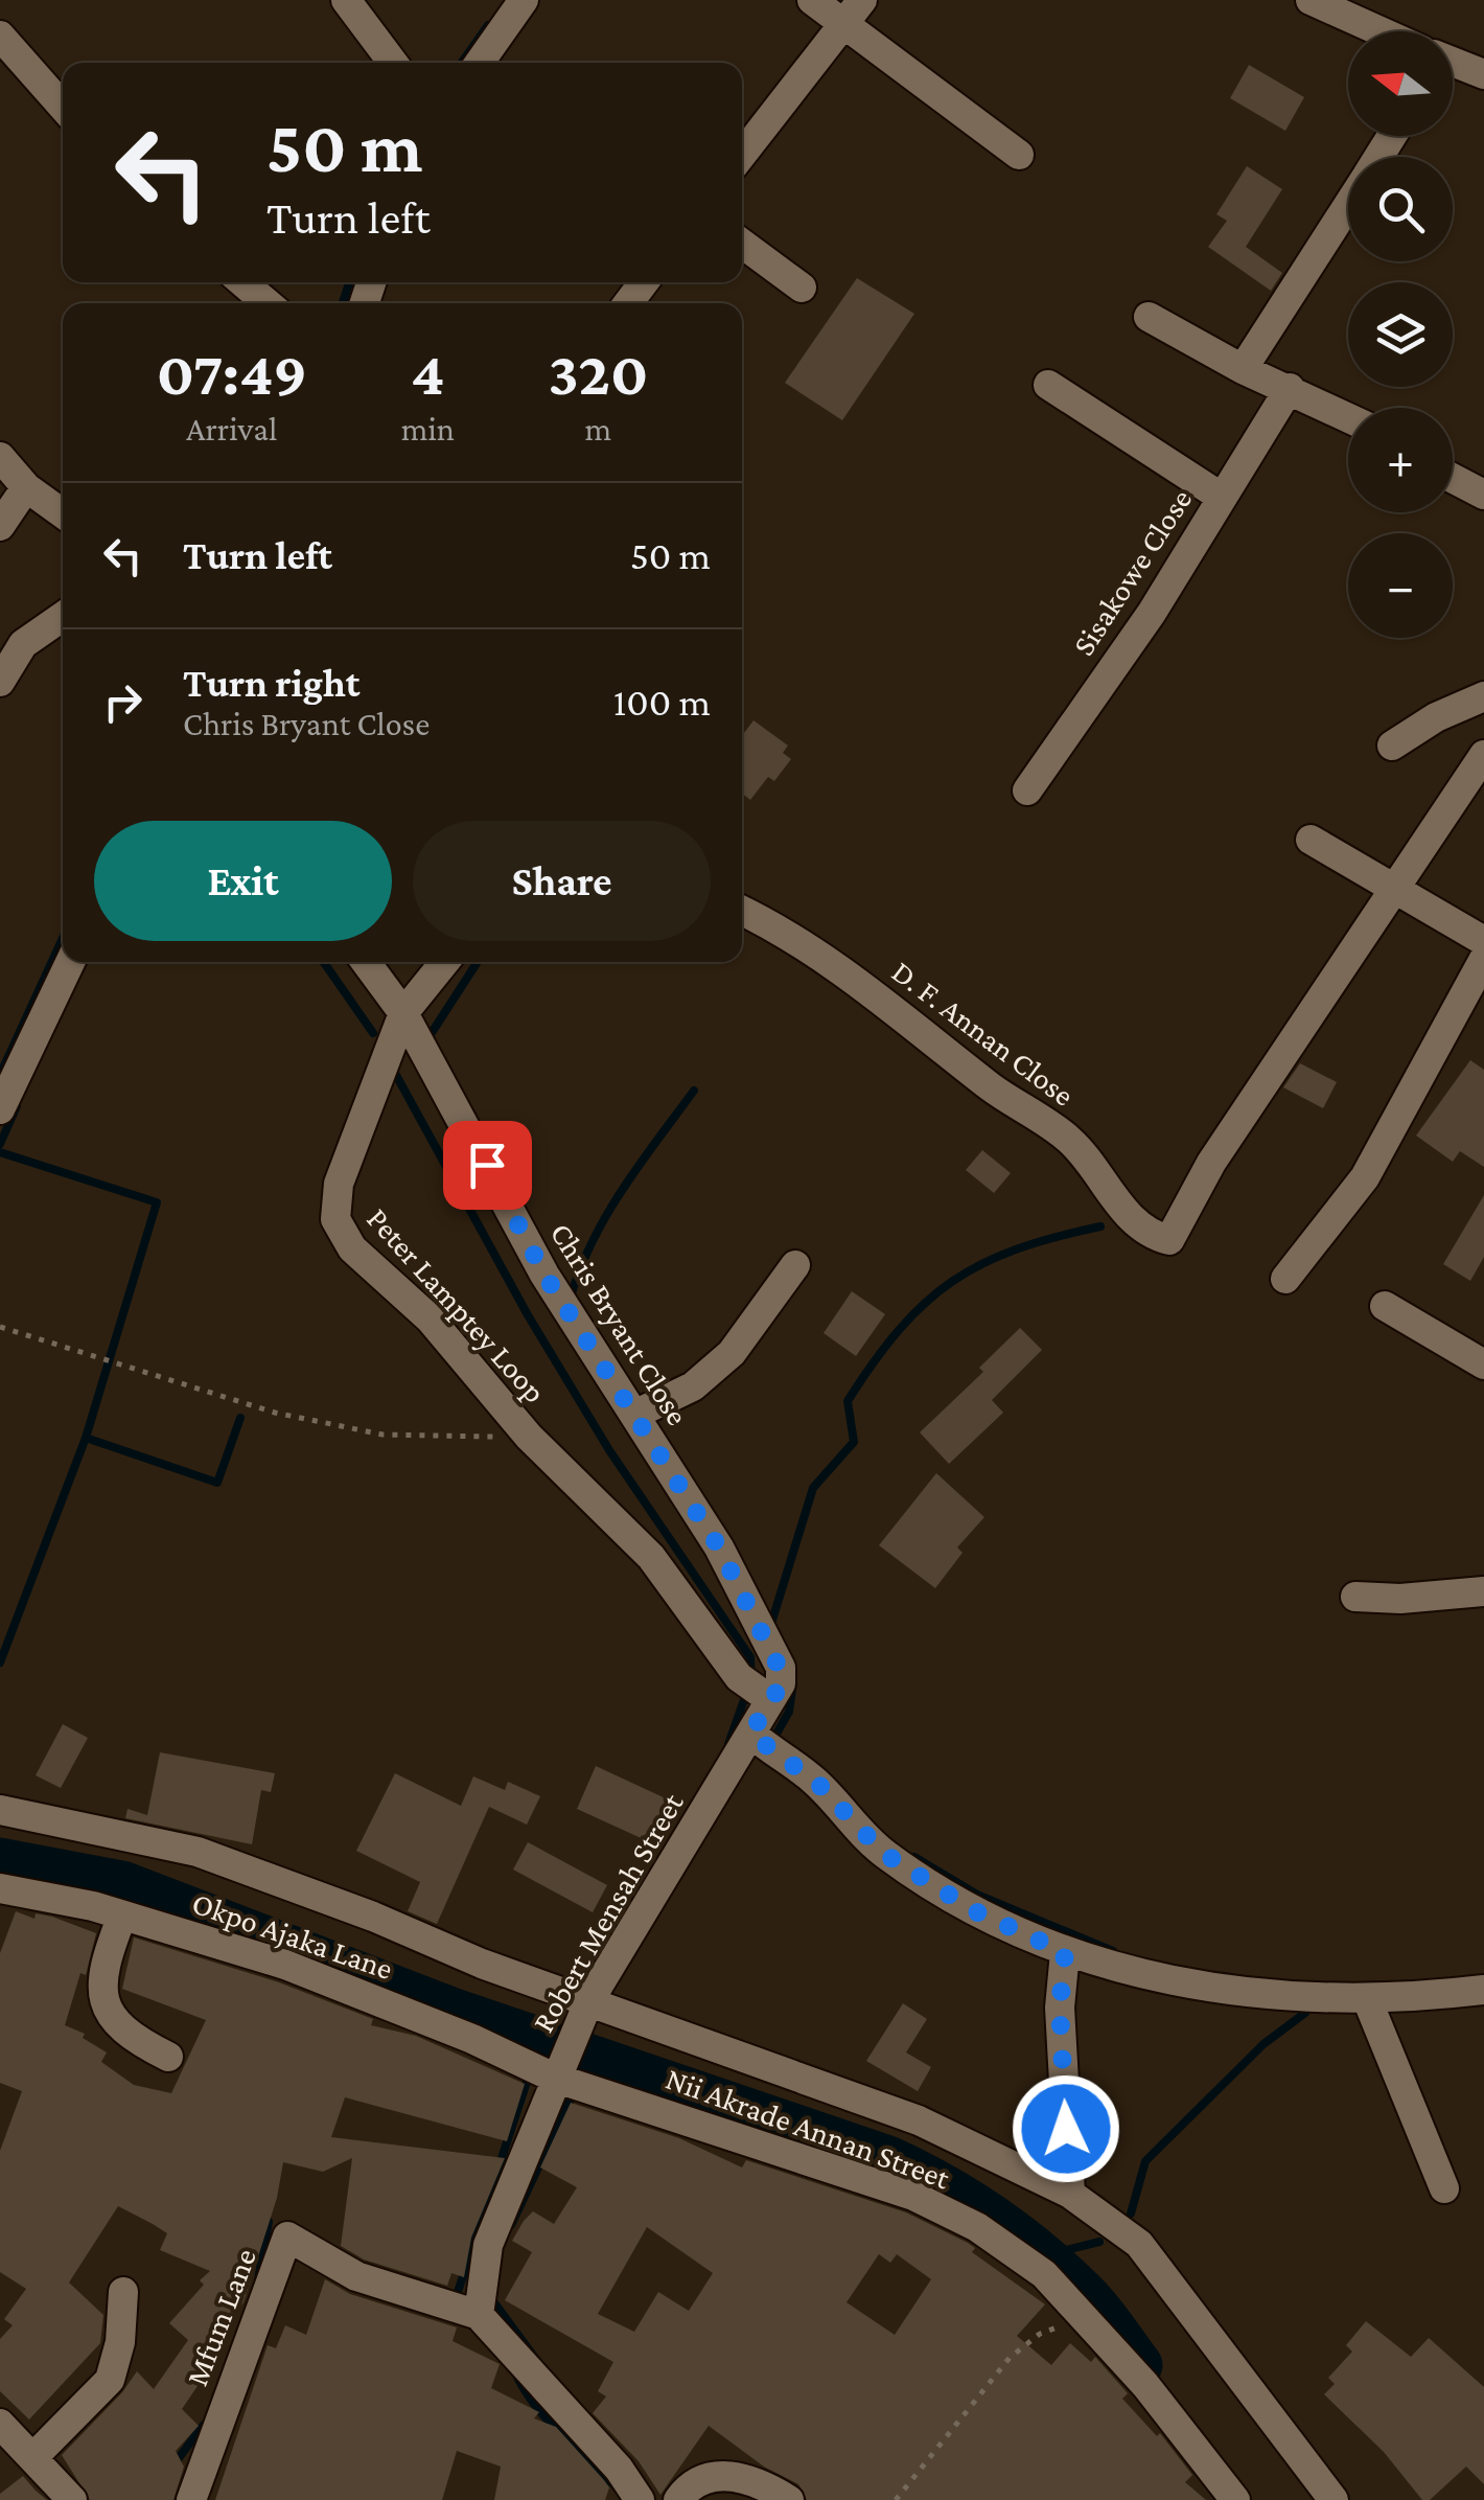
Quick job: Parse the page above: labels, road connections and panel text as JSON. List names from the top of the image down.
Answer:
{
  "streets": {
    "street": [
      "Sisakowe Close",
      "D. F. Annan Close",
      "Peter Lamptey Loop",
      "Chris Bryant Close",
      "Robert Mensah Street",
      "Okpo Ajaka Lane",
      "Nii Akrade Annan Street",
      "Mfum Lane"
    ]
  },
  "crossings": [
    ["Peter Lamptey Loop", "Chris Bryant Close"],
    ["Chris Bryant Close", "Robert Mensah Street"],
    ["Robert Mensah Street", "Okpo Ajaka Lane"],
    ["Robert Mensah Street", "Nii Akrade Annan Street"],
    ["Robert Mensah Street", "Mfum Lane"],
    ["Okpo Ajaka Lane", "Nii Akrade Annan Street"]
  ],
  "north": "left",
  "page": {
    "map_buttons": ["+", "−"],
    "turn": ["50 m", "Turn left"],
    "eta": [
      "07:49",
      "Arrival",
      "4",
      "min",
      "320",
      "m"
    ],
    "list": [
      {
        "name": "Turn left",
        "value": "50 m"
      },
      {
        "name": "Turn right",
        "note": "Chris Bryant Close",
        "value": "100 m"
      }
    ],
    "buttons": ["Exit", "Share"]
  }
}
